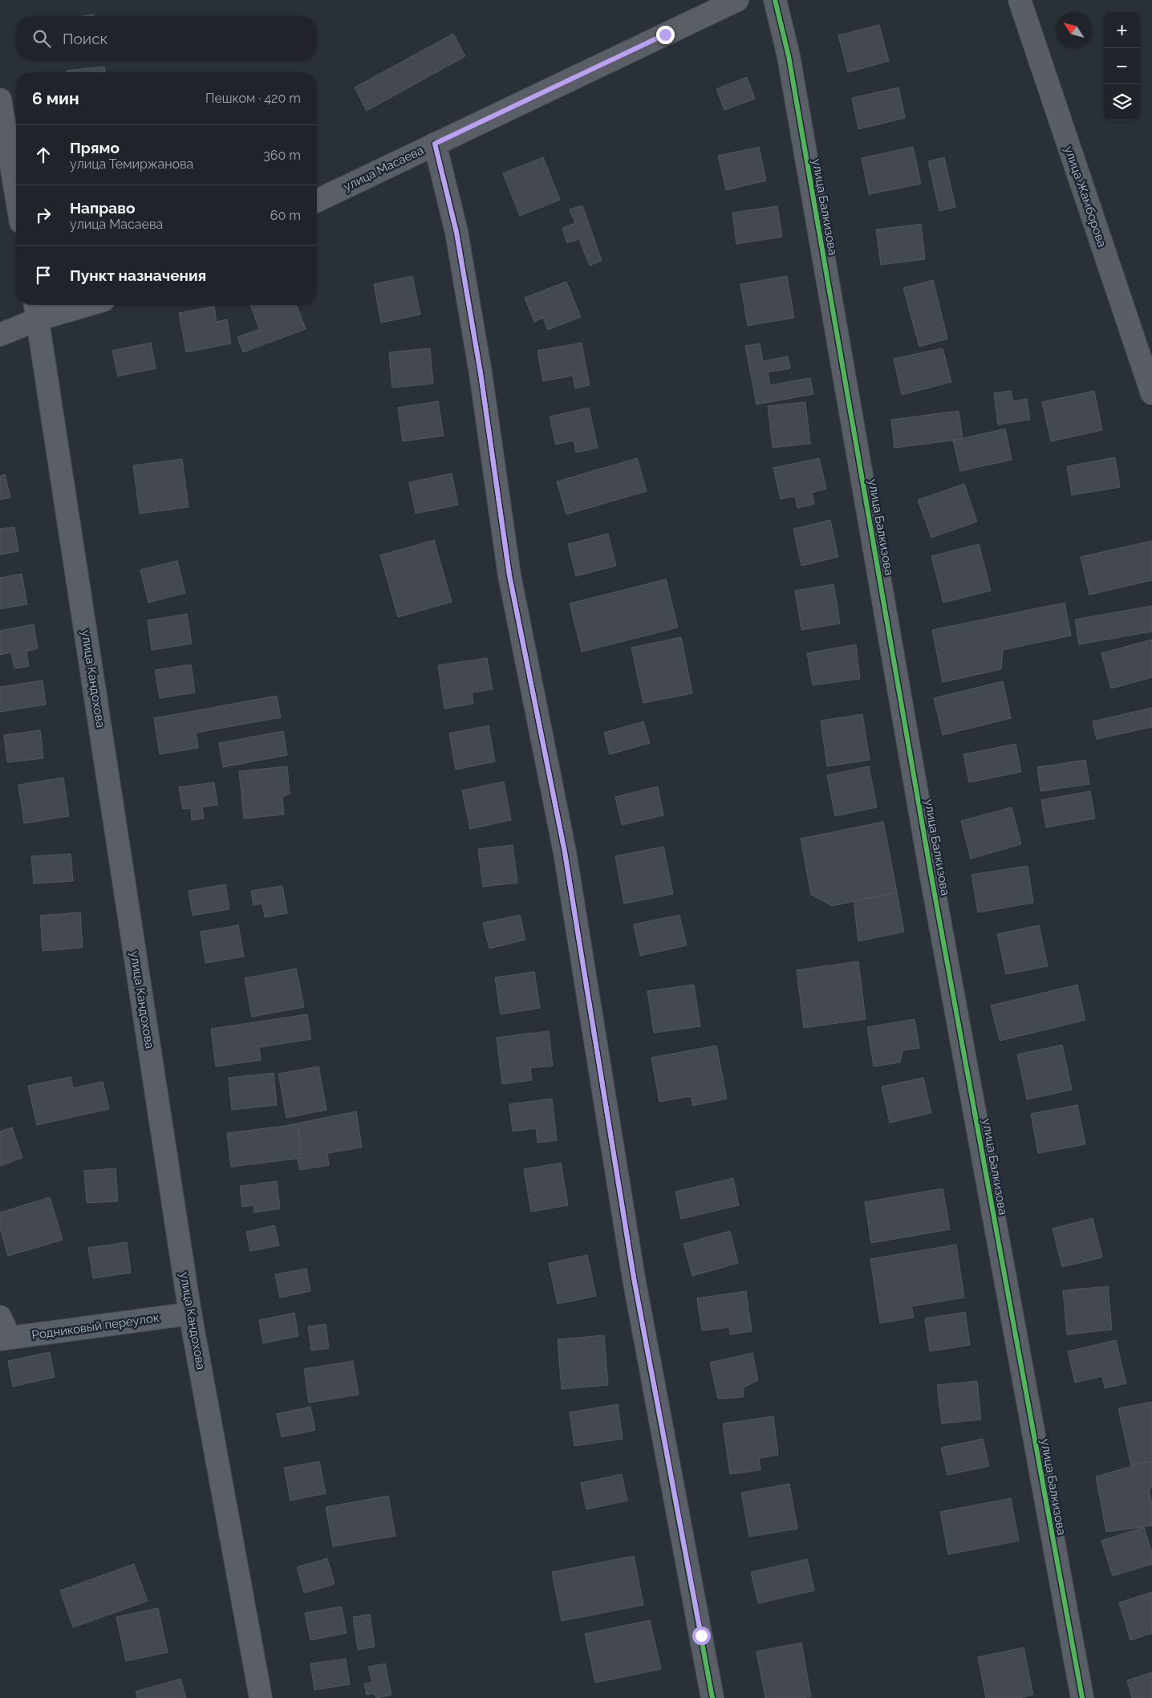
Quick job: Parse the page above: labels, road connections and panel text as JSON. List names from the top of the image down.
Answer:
{
  "streets": {
    "street": [
      "улица Масаева",
      "улица Жамборова",
      "улица Балкизова",
      "улица Кандохова",
      "Родниковый переулок"
    ]
  },
  "crossings": [
    ["улица Кандохова", "Родниковый переулок"]
  ],
  "north": "top left",
  "page": {
    "map_buttons": ["+", "−"],
    "search": "Поиск",
    "heading": ["6 мин", "Пешком · 420 m"],
    "list": [
      ["Прямо", "улица Темиржанова", "360 m"],
      ["Направо", "улица Масаева", "60 m"],
      "Пункт назначения"
    ]
  }
}
